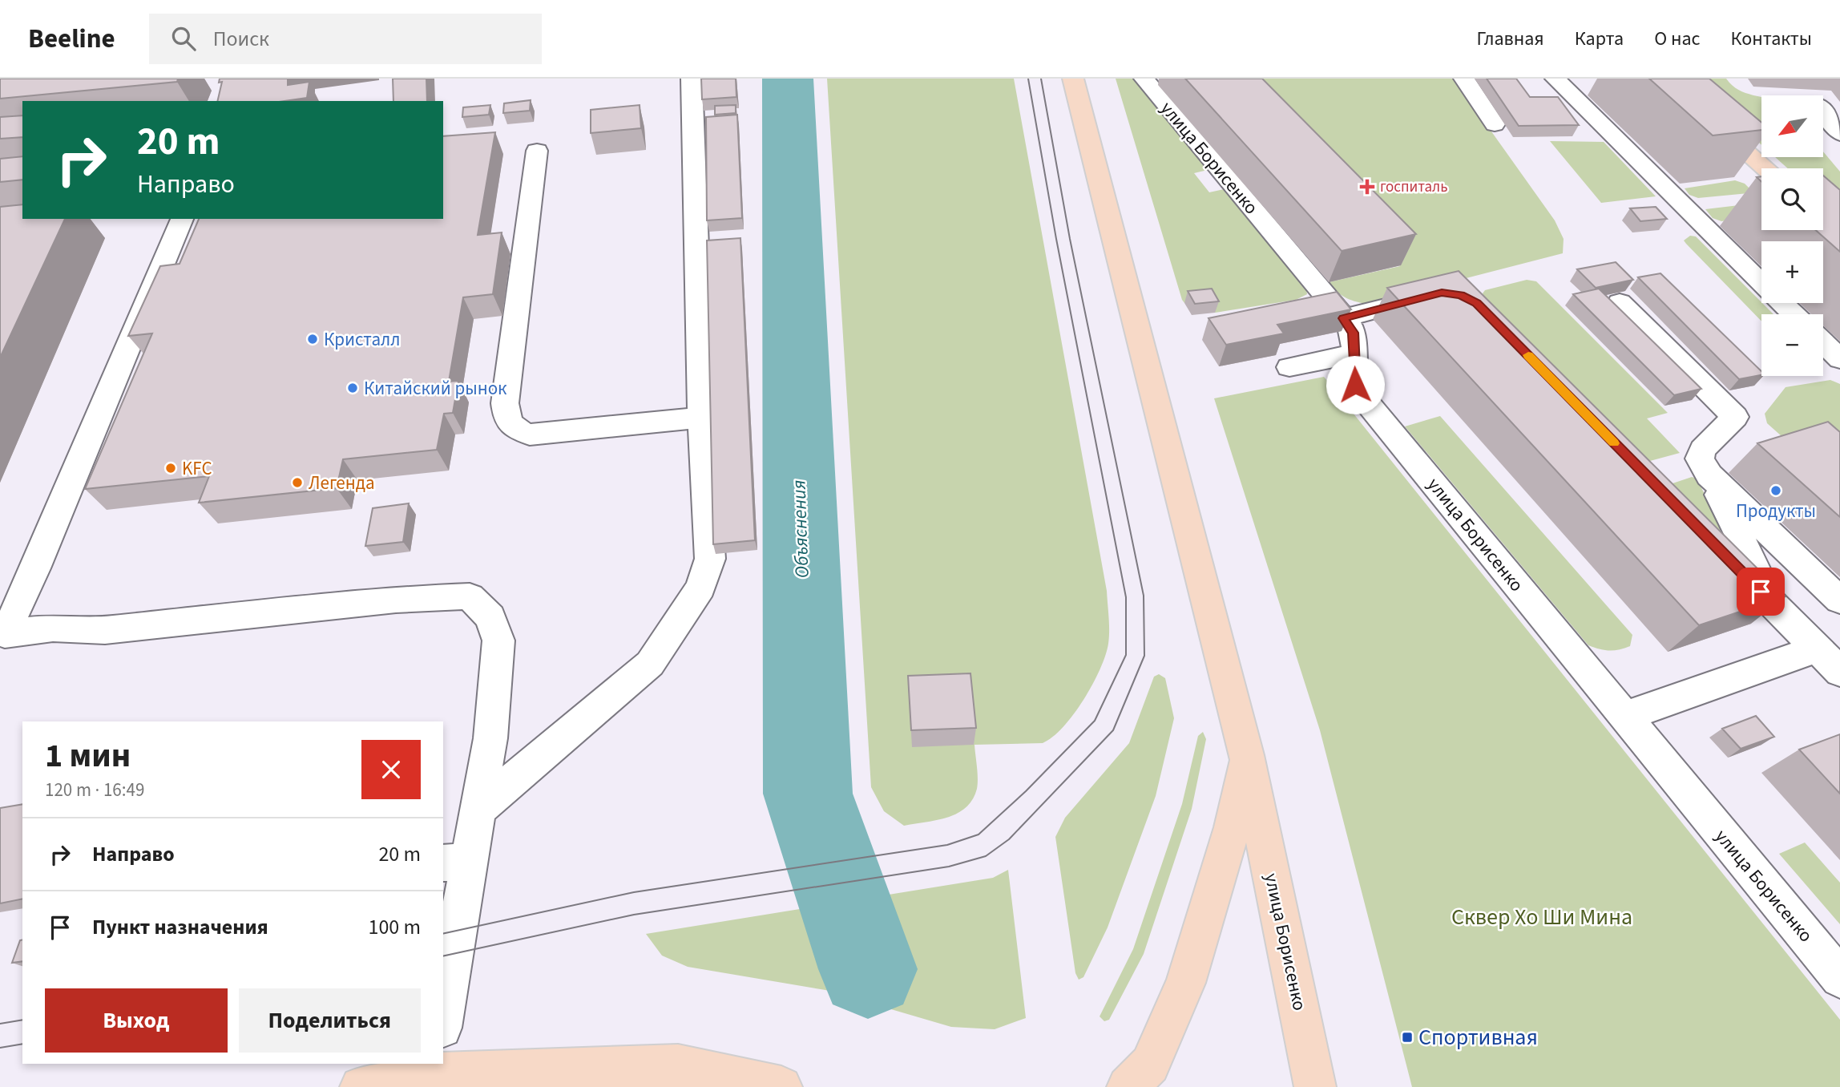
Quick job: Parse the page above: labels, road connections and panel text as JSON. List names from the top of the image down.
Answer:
{
  "streets": {
    "main road": ["улица Борисенко"]
  },
  "water": ["Объяснения"],
  "parks": ["Сквер Хо Ши Мина"],
  "places": {
    "health": ["госпиталь"],
    "other": [
      "Кристалл",
      "Китайский рынок",
      "KFC",
      "Легенда",
      "Продукты"
    ],
    "transit": ["Спортивная"]
  },
  "north": "bottom left",
  "page": {
    "header": "Beeline",
    "search": "Поиск",
    "nav": [
      "Главная",
      "Карта",
      "О нас",
      "Контакты"
    ],
    "map_buttons": ["+", "−"],
    "turn": ["20 m", "Направо"],
    "heading": ["1 мин", "120 m · 16:49"],
    "list": [
      {
        "name": "Направо",
        "value": "20 m"
      },
      {
        "name": "Пункт назначения",
        "value": "100 m"
      }
    ],
    "buttons": ["Выход", "Поделиться"]
  }
}
